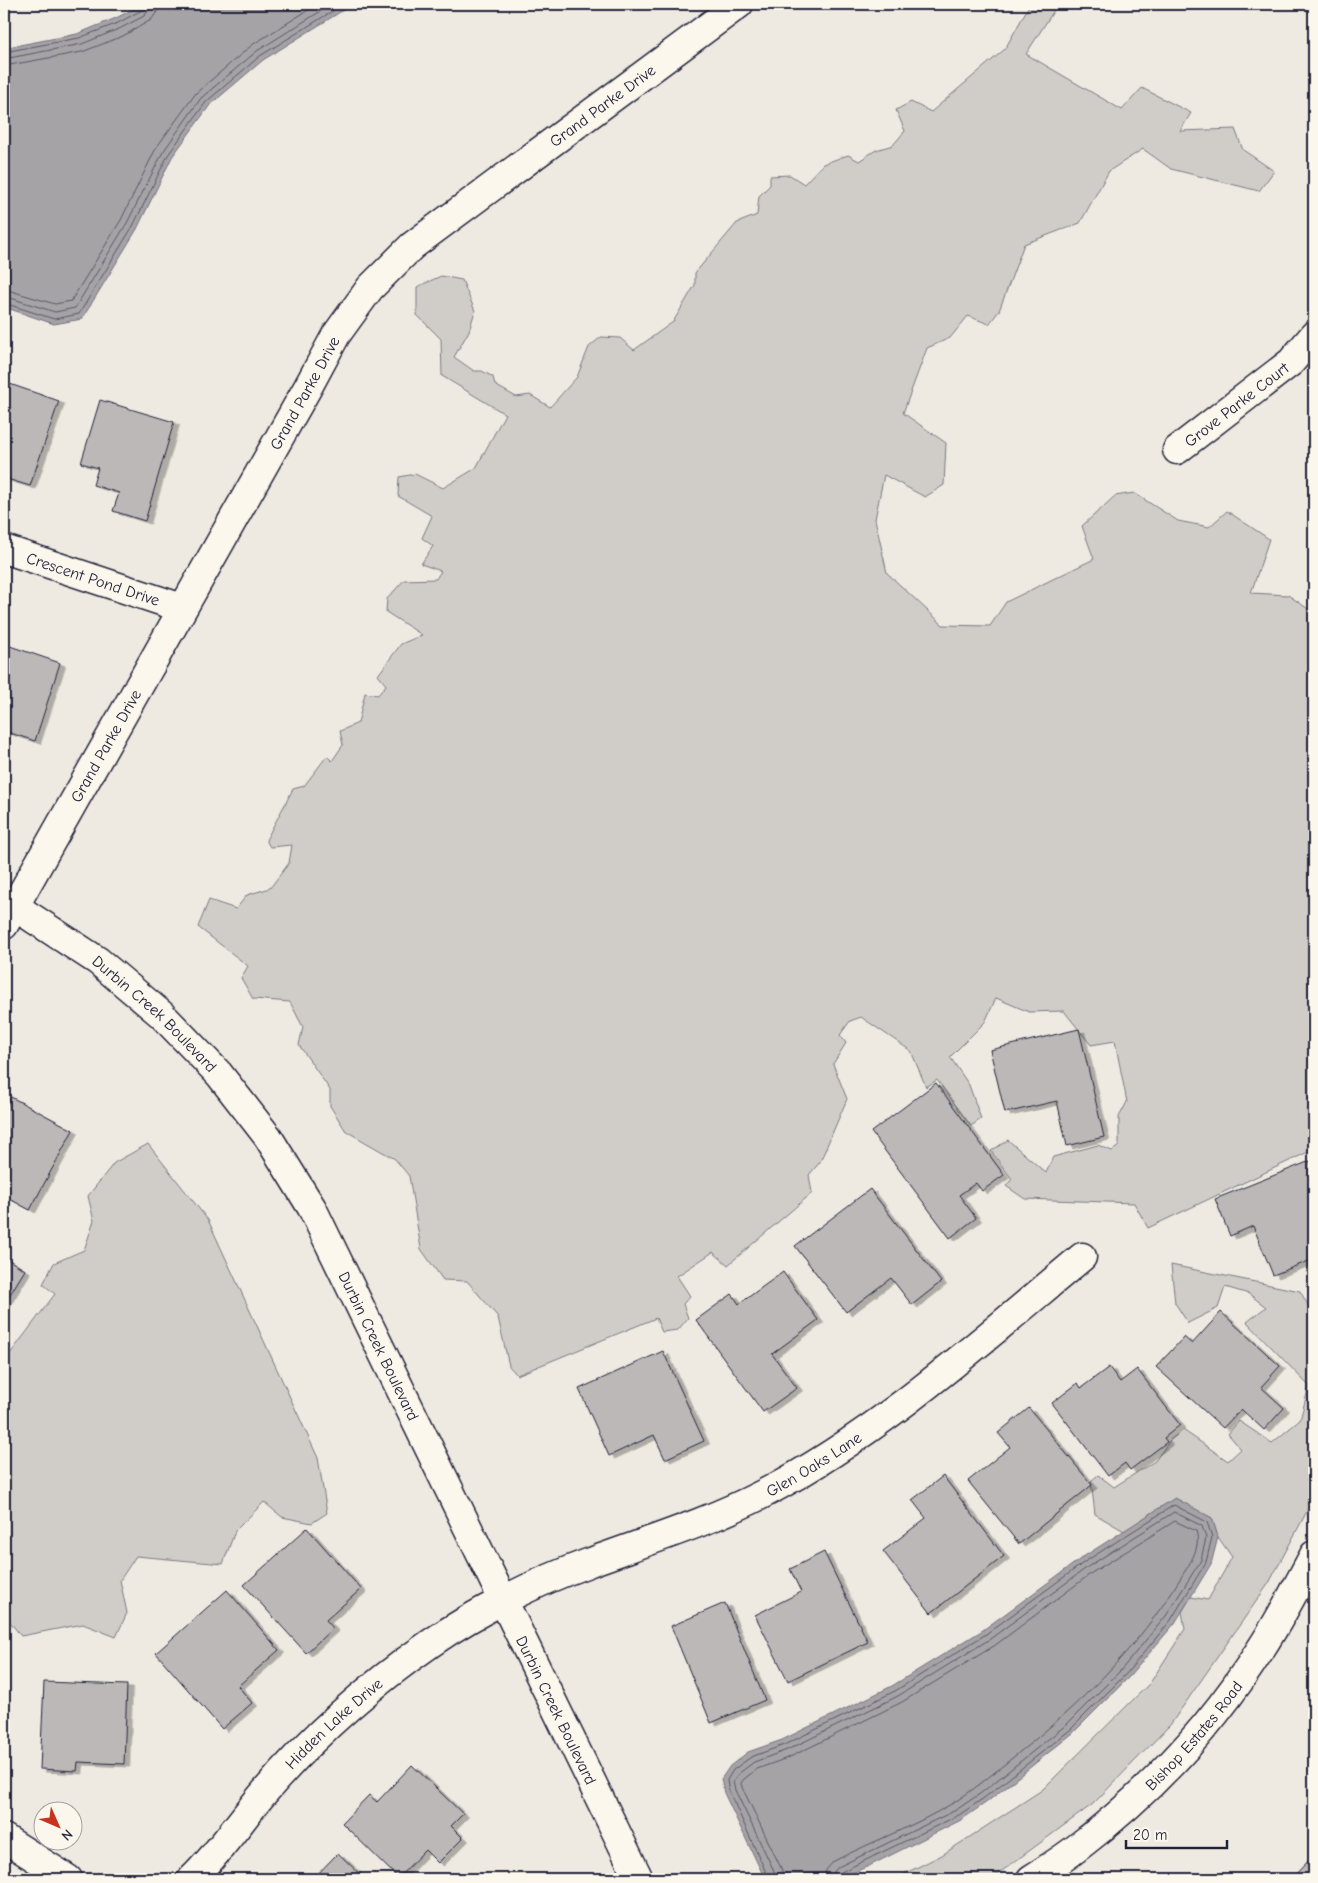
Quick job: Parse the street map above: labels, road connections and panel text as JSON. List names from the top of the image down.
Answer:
{
  "streets": {
    "street": [
      "Grand Parke Drive",
      "Grove Parke Court",
      "Crescent Pond Drive",
      "Durbin Creek Boulevard",
      "Glen Oaks Lane",
      "Hidden Lake Drive",
      "Bishop Estates Road"
    ]
  },
  "crossings": [
    ["Grand Parke Drive", "Crescent Pond Drive"],
    ["Grand Parke Drive", "Durbin Creek Boulevard"],
    ["Durbin Creek Boulevard", "Glen Oaks Lane"],
    ["Durbin Creek Boulevard", "Hidden Lake Drive"],
    ["Glen Oaks Lane", "Hidden Lake Drive"]
  ],
  "scale_bar": "20 m",
  "north": "bottom right"
}
